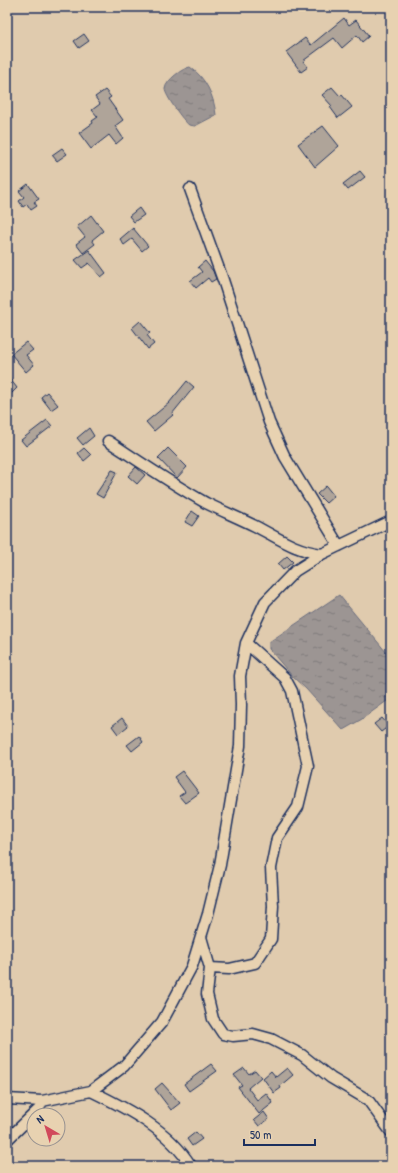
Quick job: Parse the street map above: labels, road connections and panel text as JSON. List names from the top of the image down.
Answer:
{
  "scale_bar": "50 m",
  "north": "top left"
}
